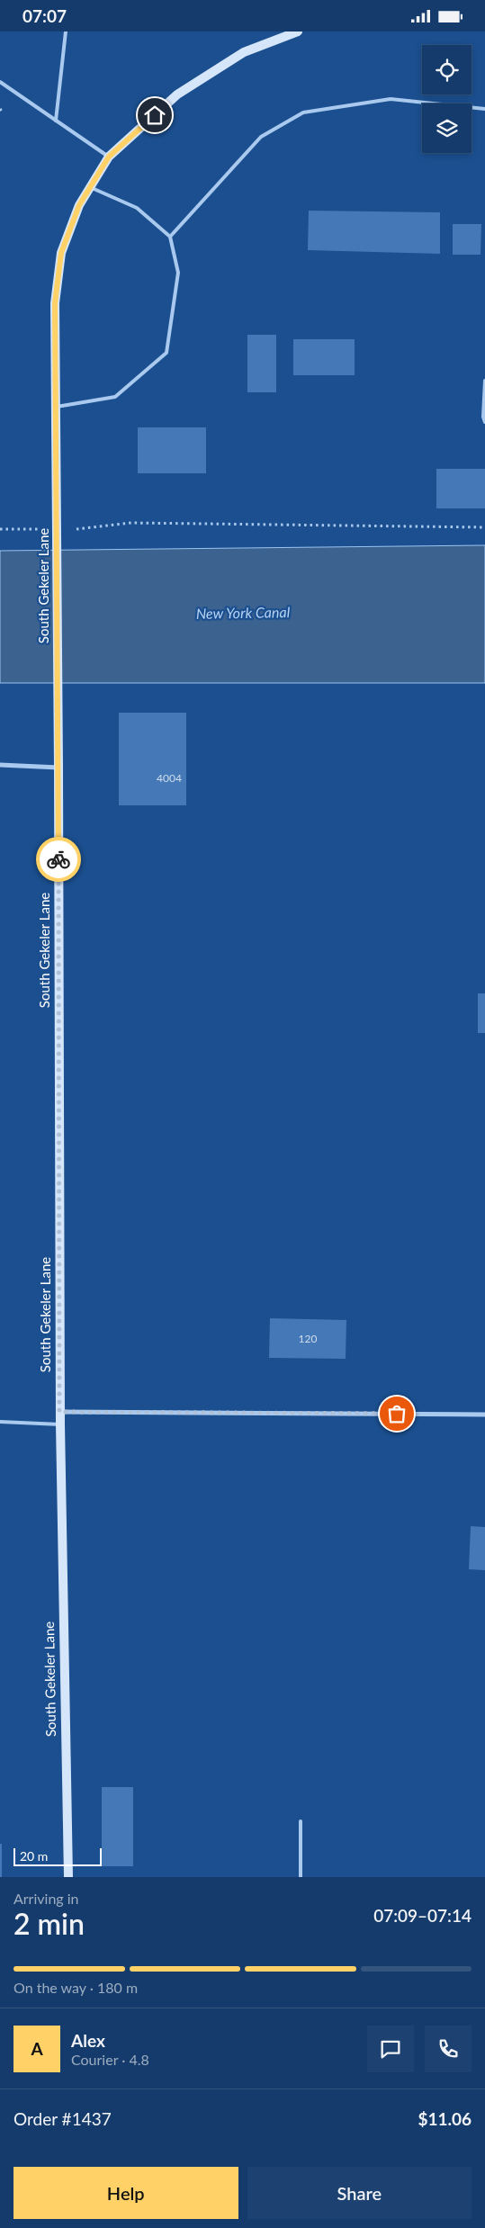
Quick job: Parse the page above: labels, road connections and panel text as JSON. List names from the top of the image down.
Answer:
{
  "streets": {
    "street": ["South Gekeler Lane"]
  },
  "water": ["New York Canal"],
  "house_numbers": ["4004", "120"],
  "scale_bar": "20 m",
  "page": {
    "status": "07:07",
    "scale": "20 m",
    "heading": ["2 min", "Arriving in", "07:09–07:14"],
    "panel": [
      "Alex",
      "Courier · 4.8",
      "Order #1437",
      "$11.06"
    ],
    "bar": "On the way · 180 m",
    "round": "A",
    "buttons": ["Help", "Share"]
  }
}
